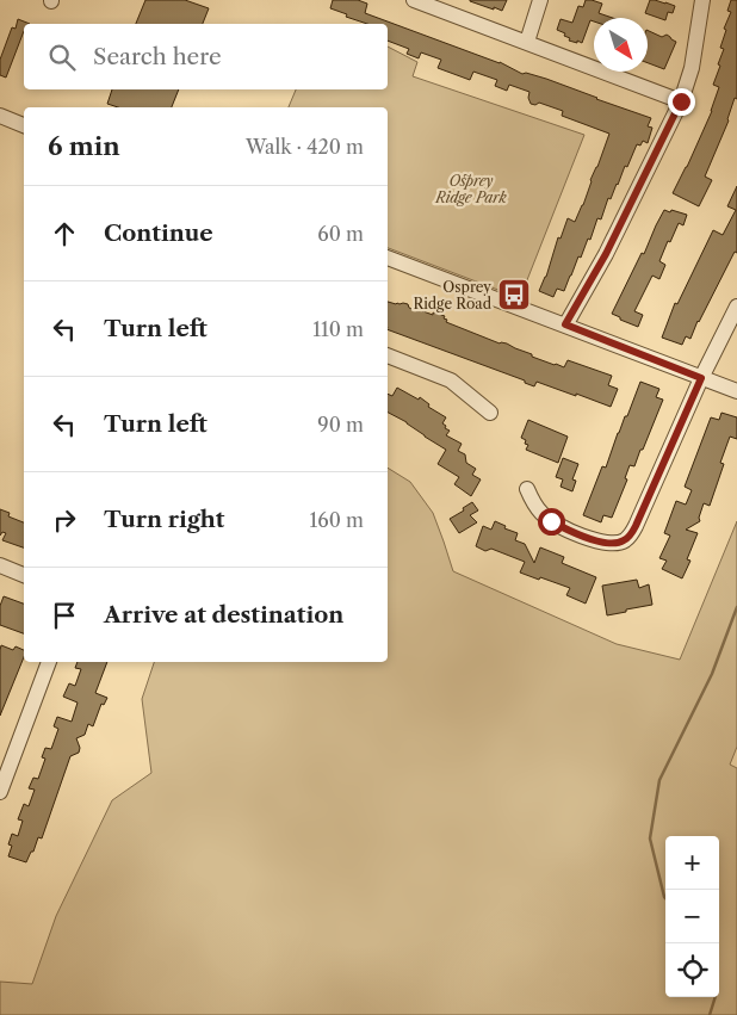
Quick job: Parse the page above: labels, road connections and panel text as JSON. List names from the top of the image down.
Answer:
{
  "parks": ["Osprey Ridge Park"],
  "places": {
    "bus stop": ["Osprey Ridge Road"]
  },
  "north": "bottom right",
  "page": {
    "search": "Search here",
    "heading": ["6 min", "Walk · 420 m"],
    "list": [
      ["Continue", "60 m"],
      ["Turn left", "110 m"],
      ["Turn left", "90 m"],
      ["Turn right", "160 m"],
      "Arrive at destination"
    ],
    "map_buttons": ["+", "−"]
  }
}
